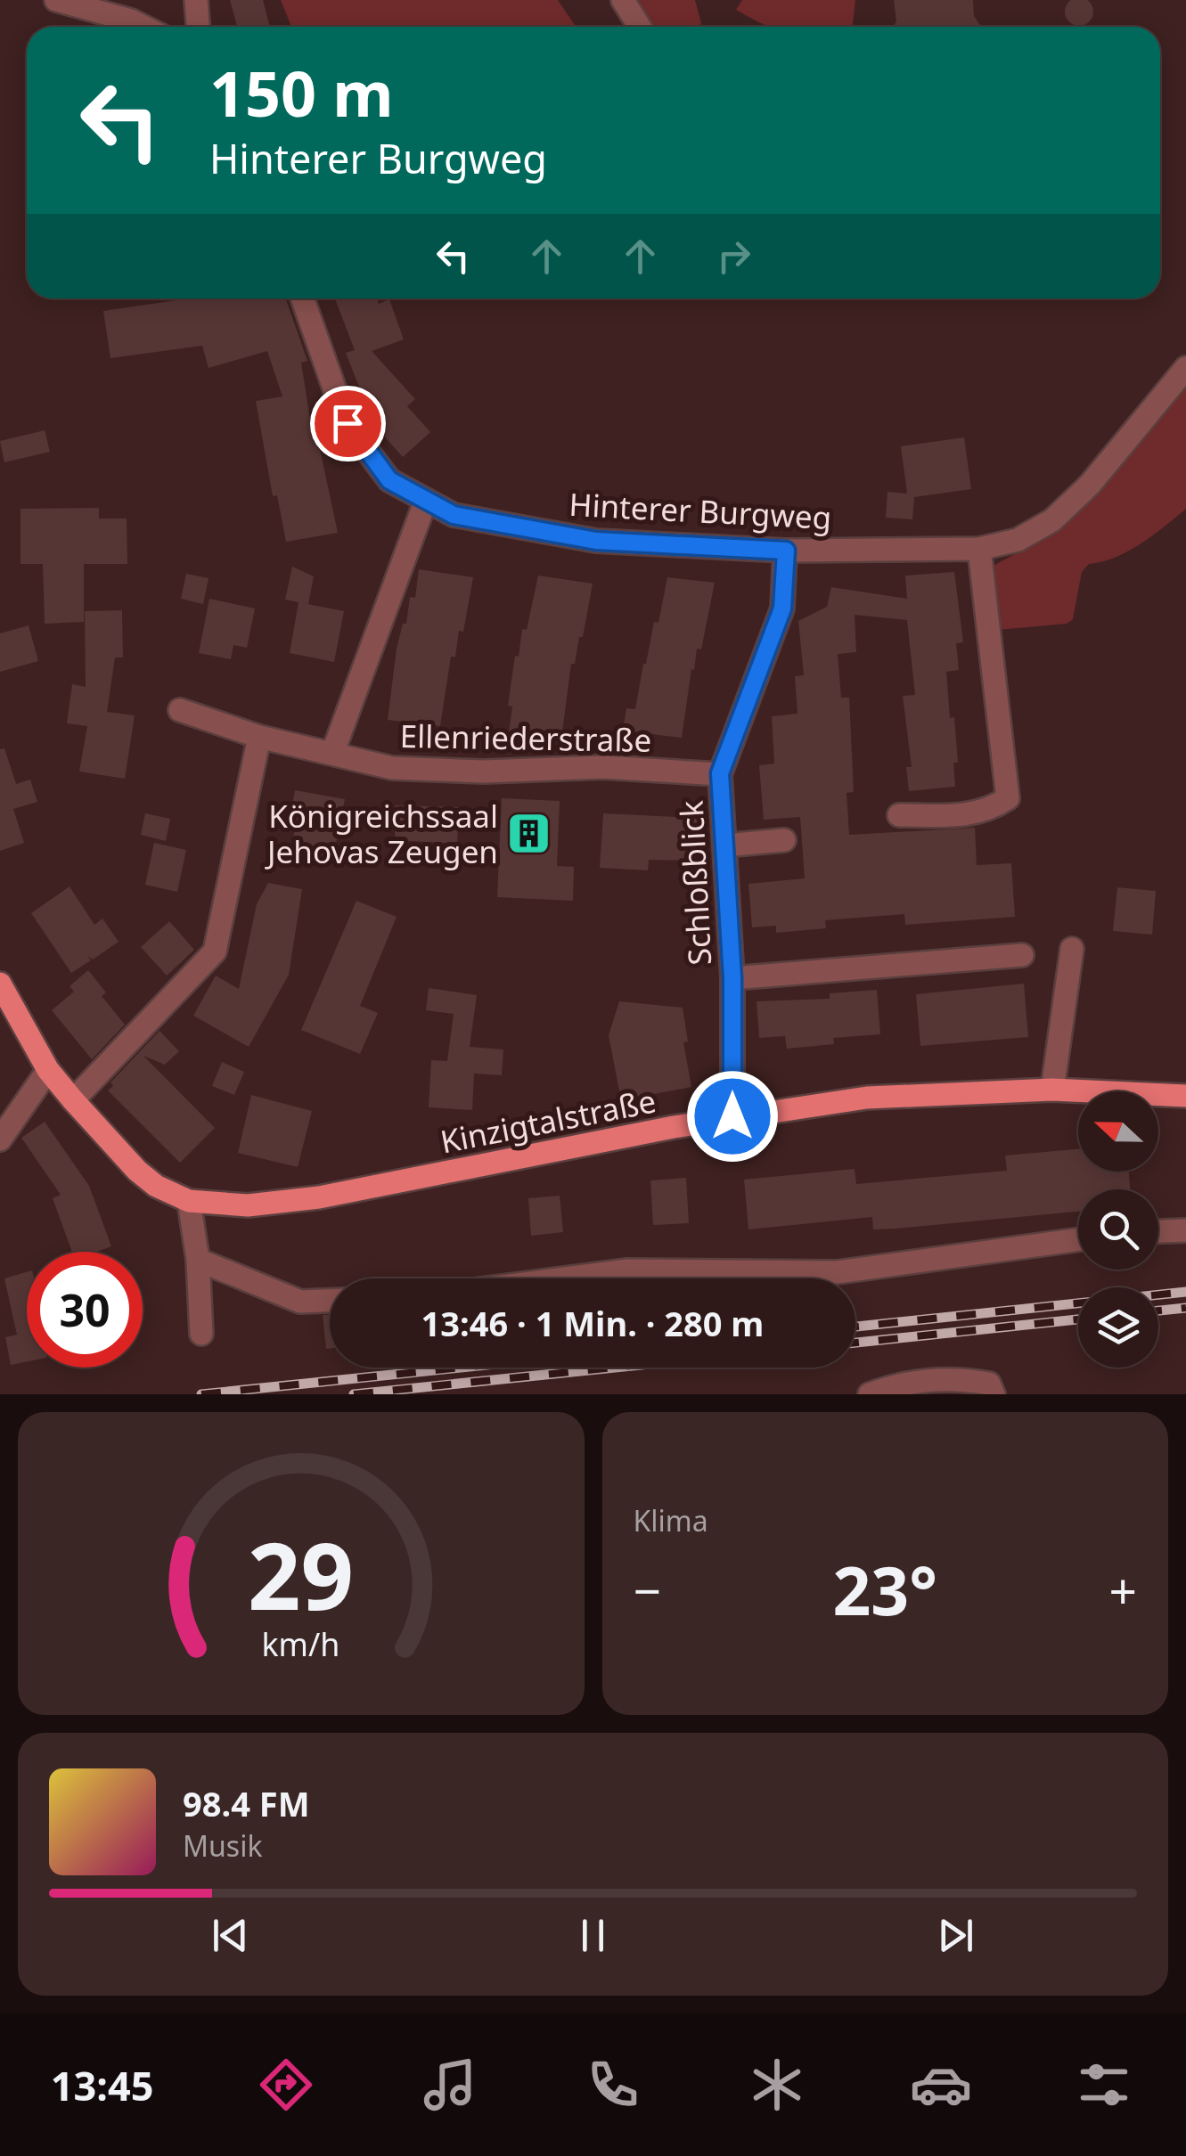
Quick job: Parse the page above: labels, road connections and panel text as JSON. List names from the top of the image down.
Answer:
{
  "streets": {
    "main road": ["Kinzigtalstraße"],
    "street": ["Hinterer Burgweg", "Ellenriederstraße", "Schloßblick"]
  },
  "crossings": [
    ["Hinterer Burgweg", "Schloßblick"],
    ["Ellenriederstraße", "Schloßblick"],
    ["Schloßblick", "Kinzigtalstraße"]
  ],
  "places": {
    "building": ["Königreichssaal Jehovas Zeugen"]
  },
  "north": "left",
  "page": {
    "turn": ["150 m", "Hinterer Burgweg"],
    "limit": "30",
    "trip": "13:46 · 1 Min. · 280 m",
    "tile": "Klima",
    "heat": ["−", "23°", "+"],
    "song": ["98.4 FM", "Musik"],
    "tabs": "13:45",
    "gauge": ["29", "km/h"]
  }
}
